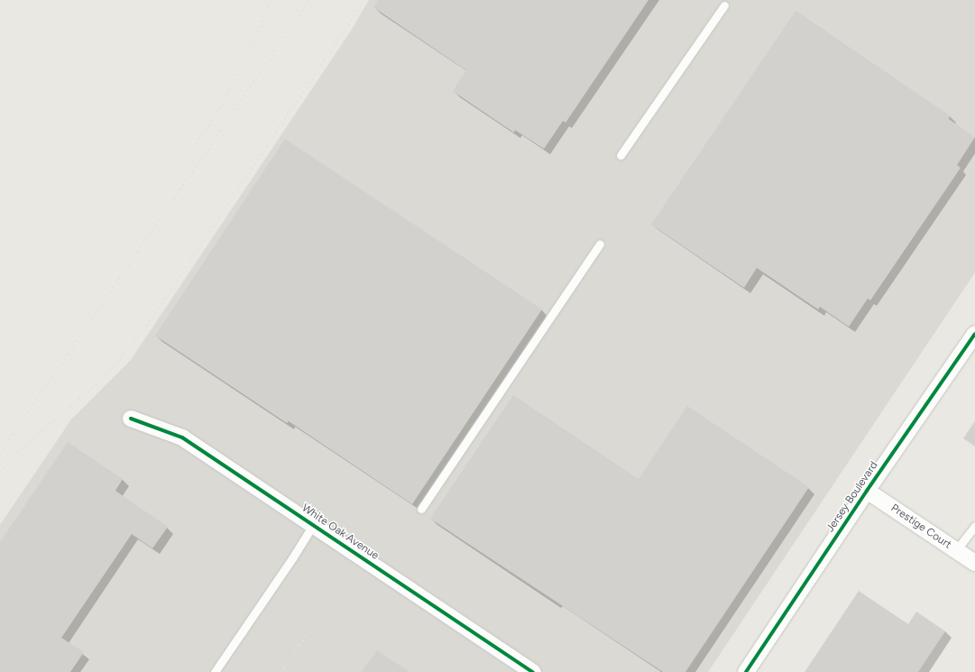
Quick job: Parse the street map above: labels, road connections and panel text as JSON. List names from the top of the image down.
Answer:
{
  "streets": {
    "street": ["Jersey Boulevard", "Prestige Court", "White Oak Avenue"]
  },
  "crossings": [
    ["Jersey Boulevard", "Prestige Court"]
  ]
}
